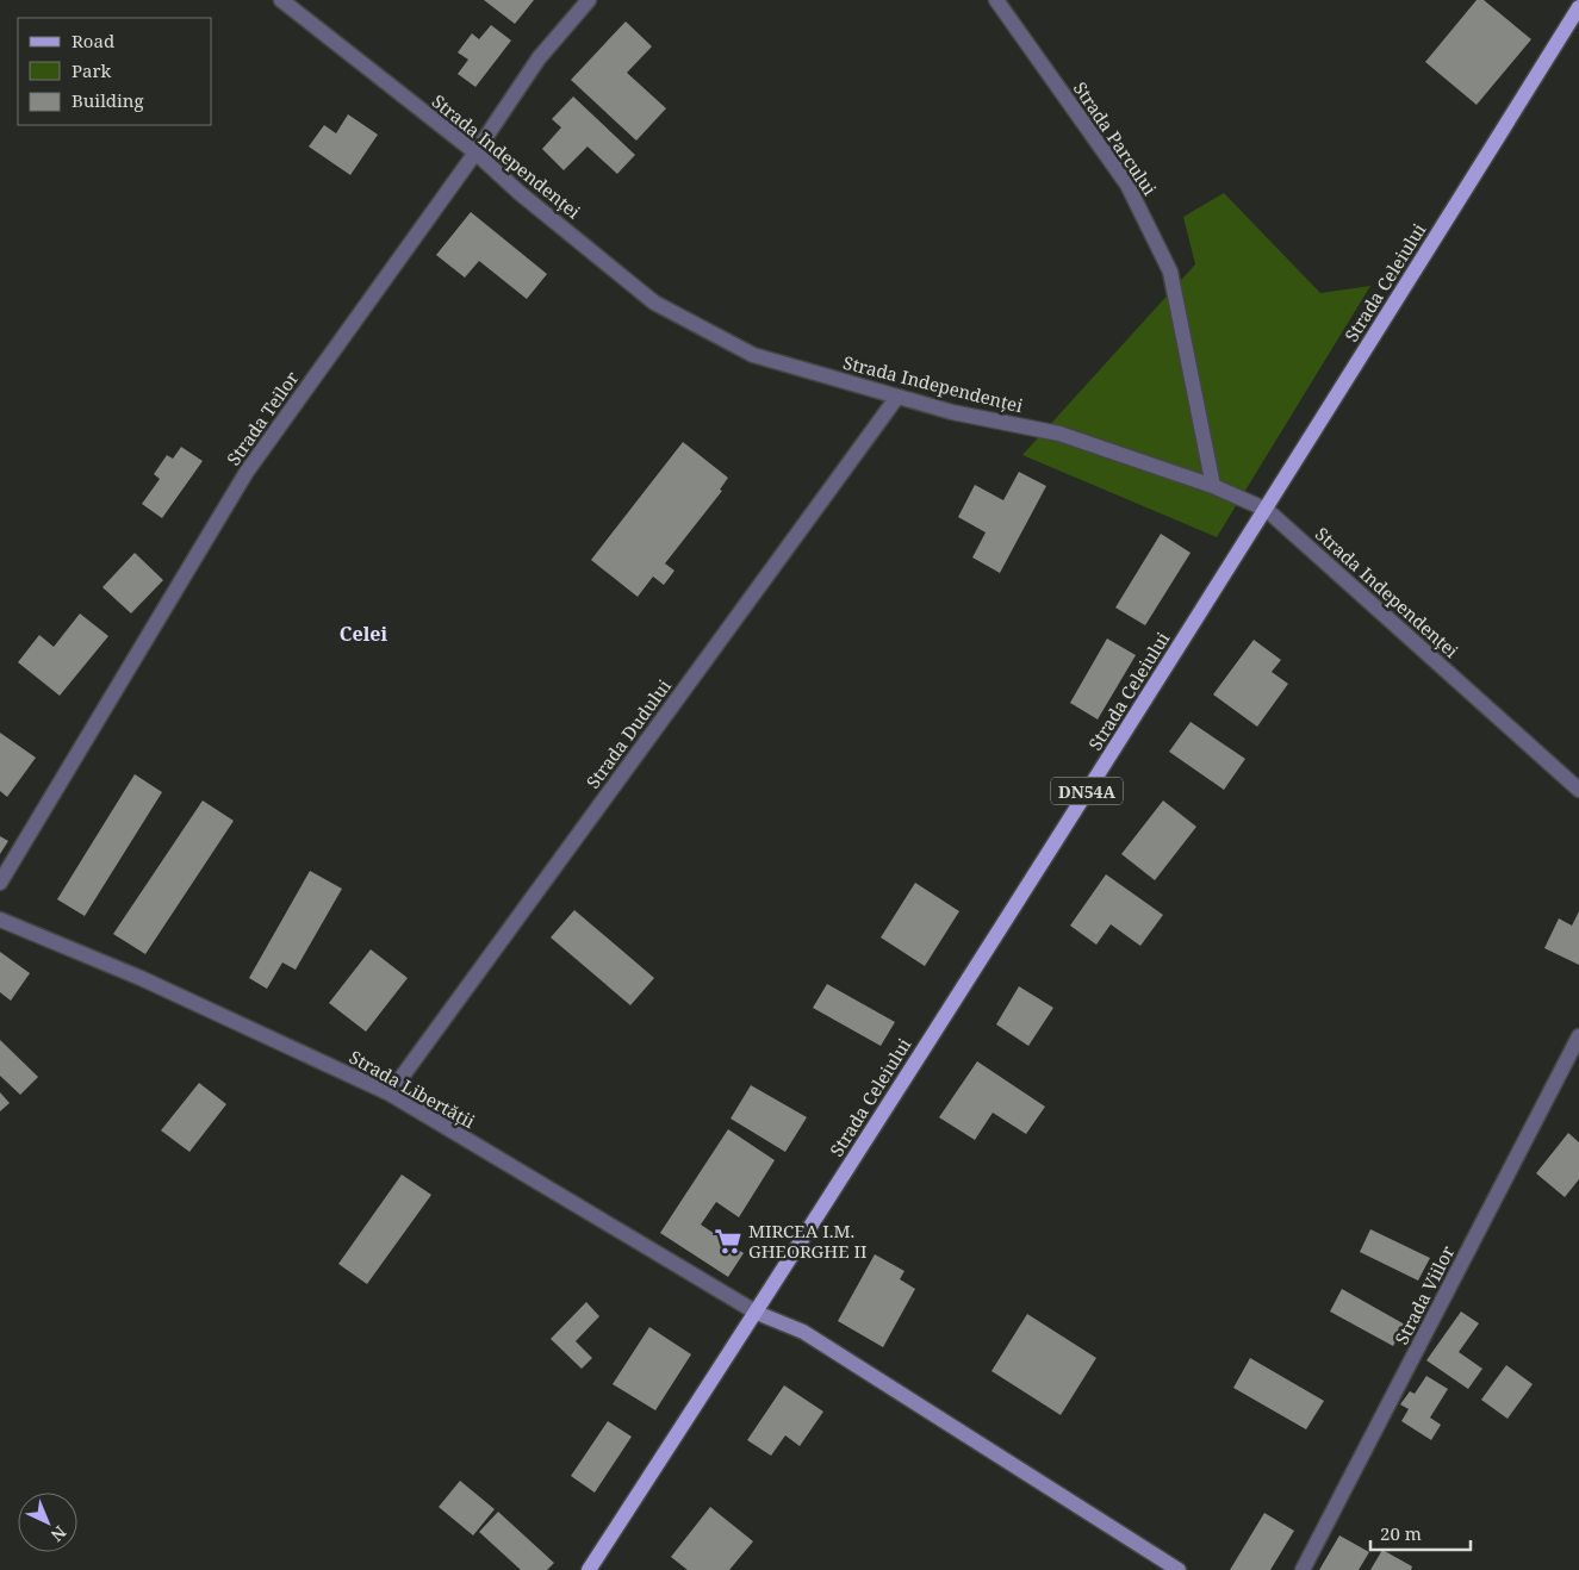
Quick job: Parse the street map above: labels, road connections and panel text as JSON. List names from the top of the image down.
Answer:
{
  "streets": {
    "main road": ["Strada Celeiului", "DN54A"],
    "street": [
      "Strada Parcului",
      "Strada Independenței",
      "Strada Teilor",
      "Strada Dudului",
      "Strada Libertății",
      "Strada Viilor"
    ]
  },
  "crossings": [
    ["Strada Parcului", "Strada Independenței"],
    ["Strada Independenței", "Strada Celeiului"],
    ["Strada Independenței", "Strada Teilor"],
    ["Strada Independenței", "Strada Dudului"],
    ["Strada Celeiului", "Strada Libertății"],
    ["Strada Dudului", "Strada Libertății"]
  ],
  "districts": ["Celei"],
  "places": {
    "supermarket": ["MIRCEA I.M. GHEORGHE II"]
  },
  "legend": ["Road", "Park", "Building"],
  "scale_bar": "20 m",
  "north": "bottom right"
}
